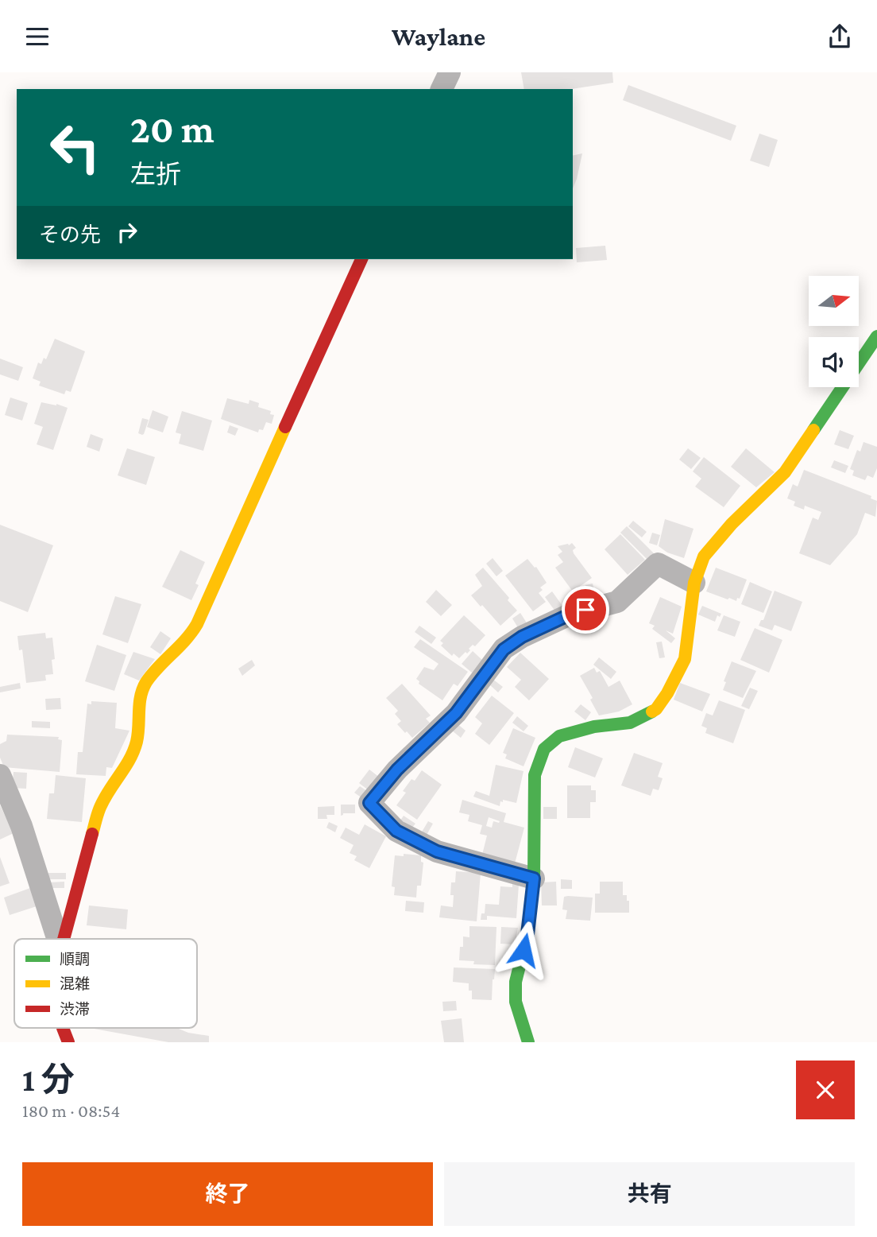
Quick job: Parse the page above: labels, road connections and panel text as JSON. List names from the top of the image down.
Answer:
{
  "legend": ["順調", "混雑", "渋滞"],
  "north": "right",
  "page": {
    "header": "Waylane",
    "turn": ["20 m", "左折"],
    "then": "その先",
    "heading": ["1 分", "180 m · 08:54"],
    "buttons": ["終了", "共有"]
  }
}
